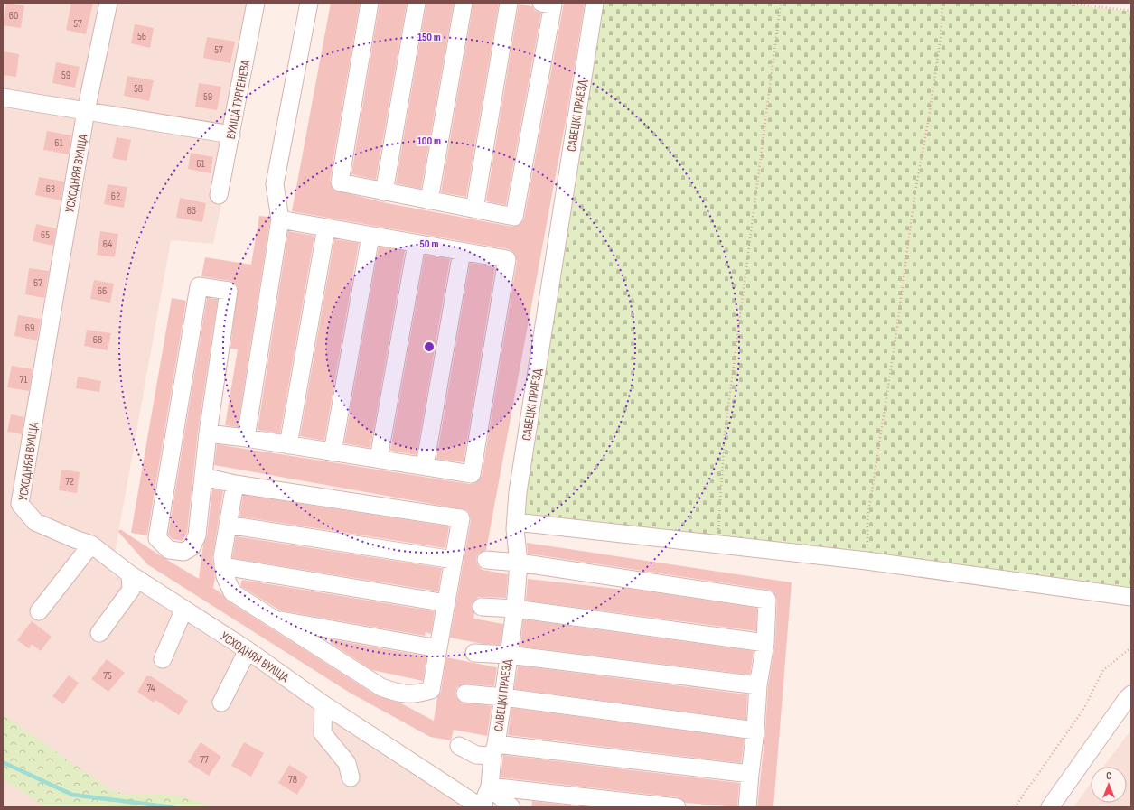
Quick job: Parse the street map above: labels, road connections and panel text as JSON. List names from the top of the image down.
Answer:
{
  "streets": {
    "street": ["ВУЛІЦА ТУРГЕНЕВА", "САВЕЦКІ ПРАЕЗД", "УСХОДНЯЯ ВУЛІЦА"]
  },
  "house_numbers": [
    "60",
    "57",
    "56",
    "57",
    "59",
    "58",
    "59",
    "61",
    "61",
    "63",
    "62",
    "63",
    "65",
    "64",
    "67",
    "66",
    "69",
    "68",
    "71",
    "72",
    "75",
    "74",
    "77",
    "78"
  ],
  "north": "top",
  "rings": ["150 m", "100 m", "50 m"]
}
